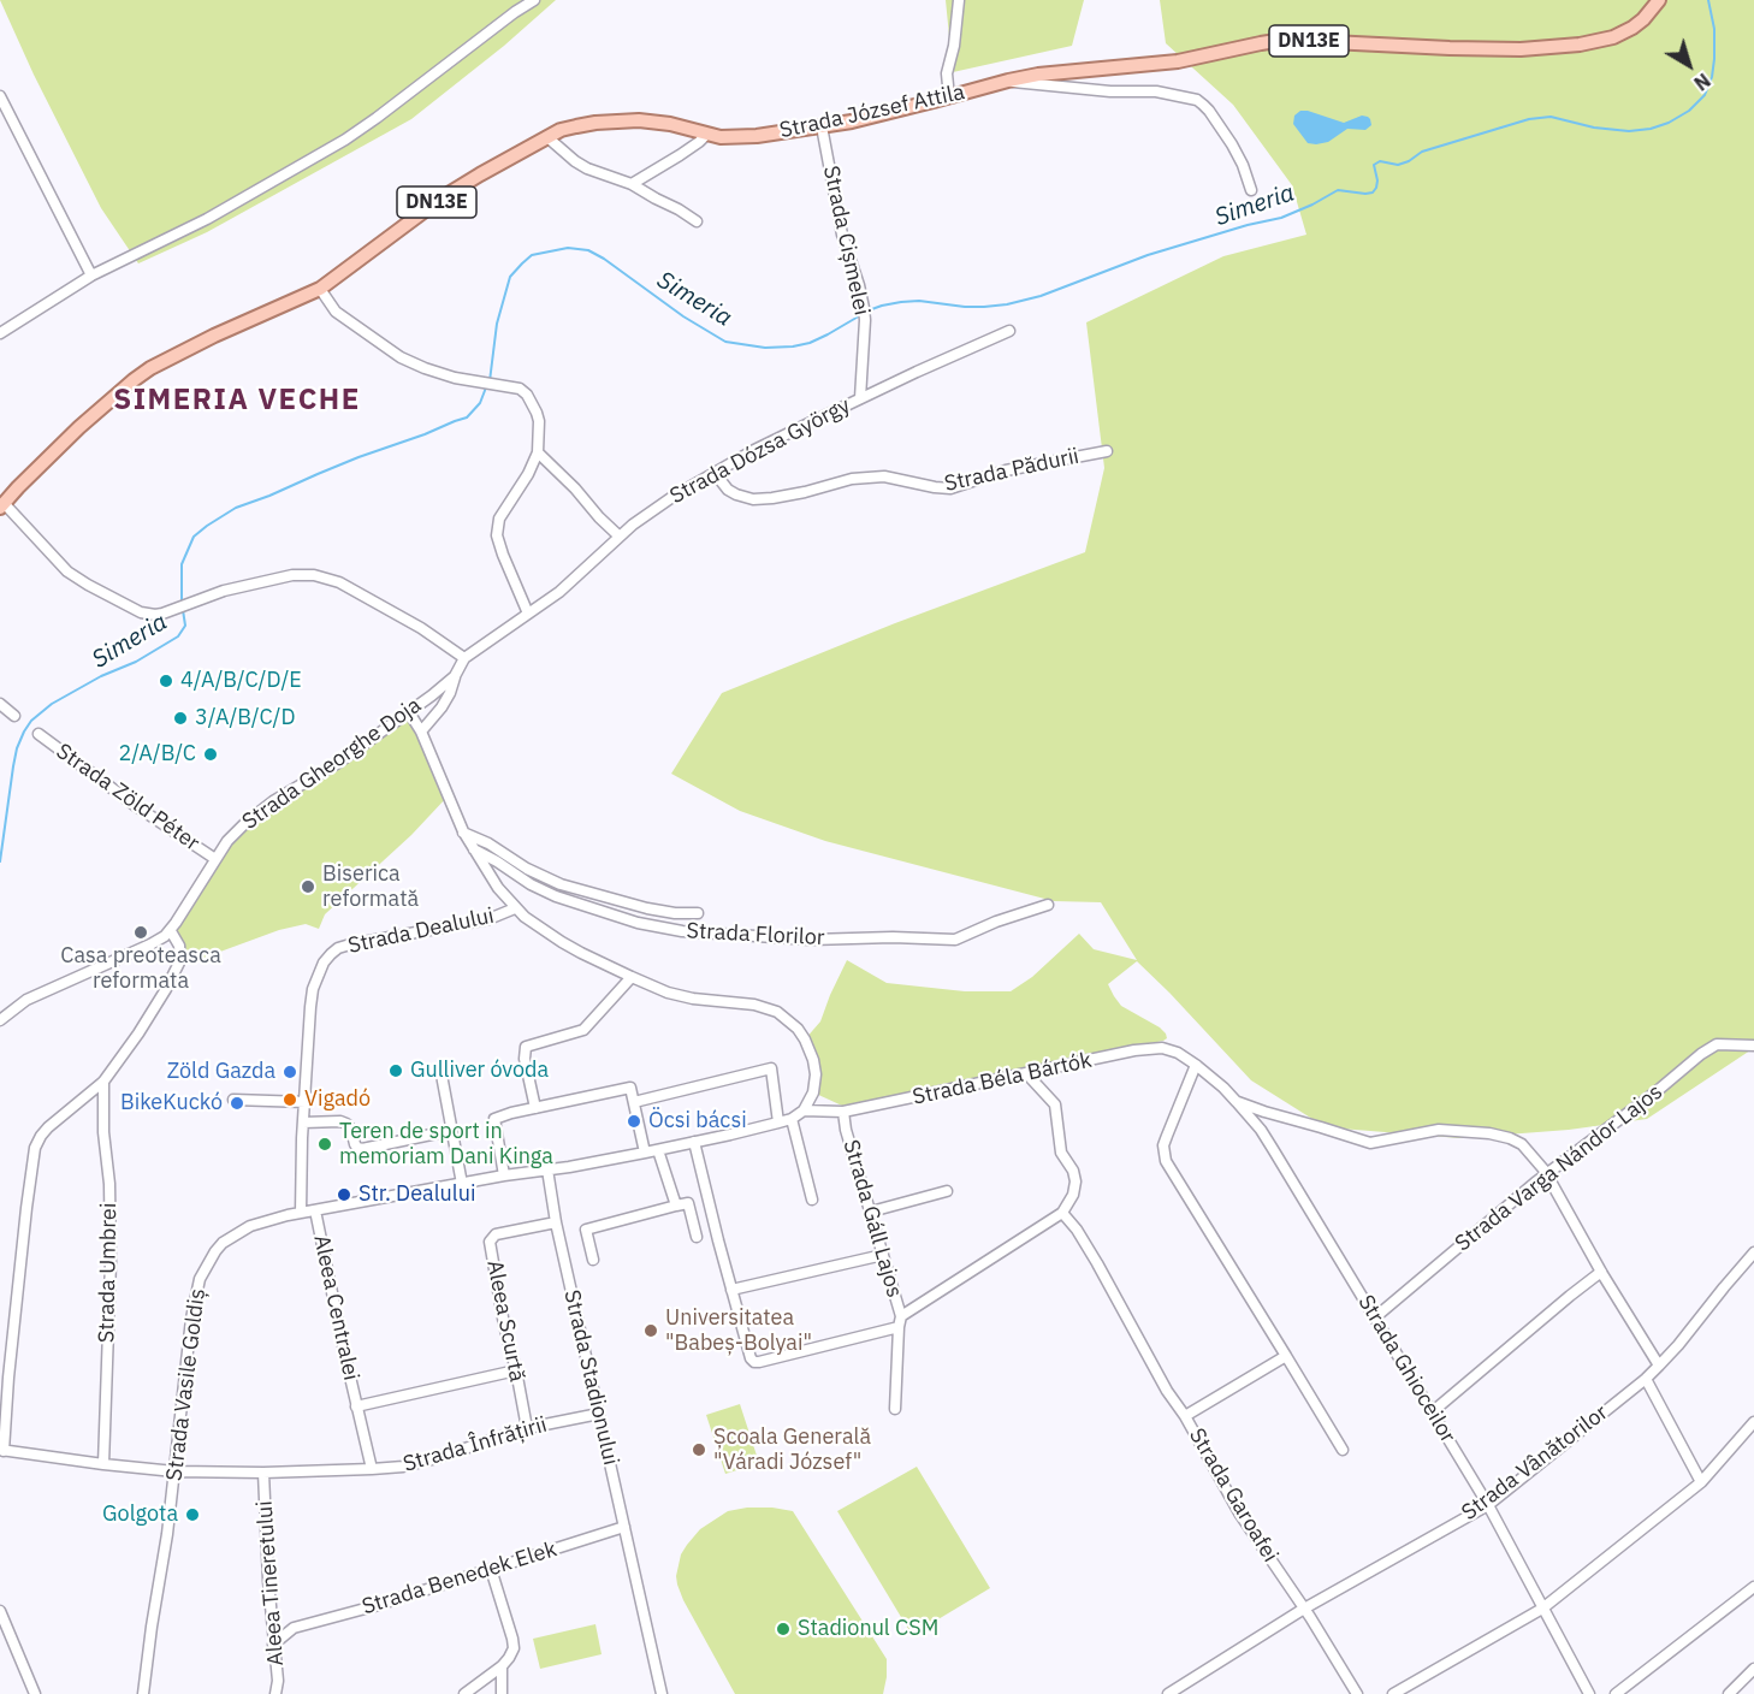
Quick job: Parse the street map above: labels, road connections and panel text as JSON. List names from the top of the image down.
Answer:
{
  "streets": {
    "main road": ["DN13E", "Strada József Attila"],
    "street": [
      "Strada Cișmelei",
      "Strada Dózsa György",
      "Strada Pădurii",
      "Strada Gheorghe Doja",
      "Strada Zöld Péter",
      "Strada Dealului",
      "Strada Florilor",
      "Strada Béla Bártók",
      "Strada Varga Nándor Lajos",
      "Strada Gáll Lajos",
      "Strada Umbrei",
      "Aleea Centralei",
      "Aleea Scurtă",
      "Strada Ghioceilor",
      "Strada Stadionului",
      "Strada Vasile Goldiș",
      "Strada Înfrățirii",
      "Strada Vânătorilor",
      "Strada Garoafei",
      "Strada Benedek Elek",
      "Aleea Tineretului"
    ]
  },
  "crossings": [
    ["DN13E", "Strada József Attila"],
    ["Strada József Attila", "Strada Cișmelei"],
    ["Strada Cișmelei", "Strada Dózsa György"],
    ["Strada Dózsa György", "Strada Pădurii"],
    ["Strada Dózsa György", "Strada Gheorghe Doja"],
    ["Strada Gheorghe Doja", "Strada Zöld Péter"],
    ["Strada Dealului", "Strada Vasile Goldiș"],
    ["Strada Béla Bártók", "Strada Gáll Lajos"],
    ["Strada Béla Bártók", "Strada Ghioceilor"],
    ["Strada Varga Nándor Lajos", "Strada Ghioceilor"],
    ["Strada Umbrei", "Strada Înfrățirii"],
    ["Aleea Centralei", "Aleea Scurtă"],
    ["Aleea Centralei", "Strada Vasile Goldiș"],
    ["Aleea Centralei", "Strada Înfrățirii"],
    ["Aleea Scurtă", "Strada Stadionului"],
    ["Aleea Scurtă", "Strada Înfrățirii"],
    ["Strada Ghioceilor", "Strada Vânătorilor"],
    ["Strada Stadionului", "Strada Vasile Goldiș"],
    ["Strada Stadionului", "Strada Înfrățirii"],
    ["Strada Stadionului", "Strada Benedek Elek"],
    ["Strada Vasile Goldiș", "Strada Înfrățirii"],
    ["Strada Înfrățirii", "Aleea Tineretului"],
    ["Strada Vânătorilor", "Strada Garoafei"],
    ["Strada Benedek Elek", "Aleea Tineretului"]
  ],
  "districts": ["SIMERIA VECHE"],
  "water": ["Simeria"],
  "places": [
    "4/A/B/C/D/E",
    "3/A/B/C/D",
    "2/A/B/C",
    "Biserica reformată",
    "Casa preoteasca reformata",
    "Gulliver óvoda",
    "Zöld Gazda",
    "Vigadó",
    "BikeKuckó",
    "Öcsi bácsi",
    "Teren de sport in memoriam Dani Kinga",
    "Str. Dealului",
    "Universitatea \"Babeș-Bolyai\"",
    "Școala Generală \"Váradi József\"",
    "Golgota",
    "Stadionul CSM"
  ],
  "north": "bottom right"
}
